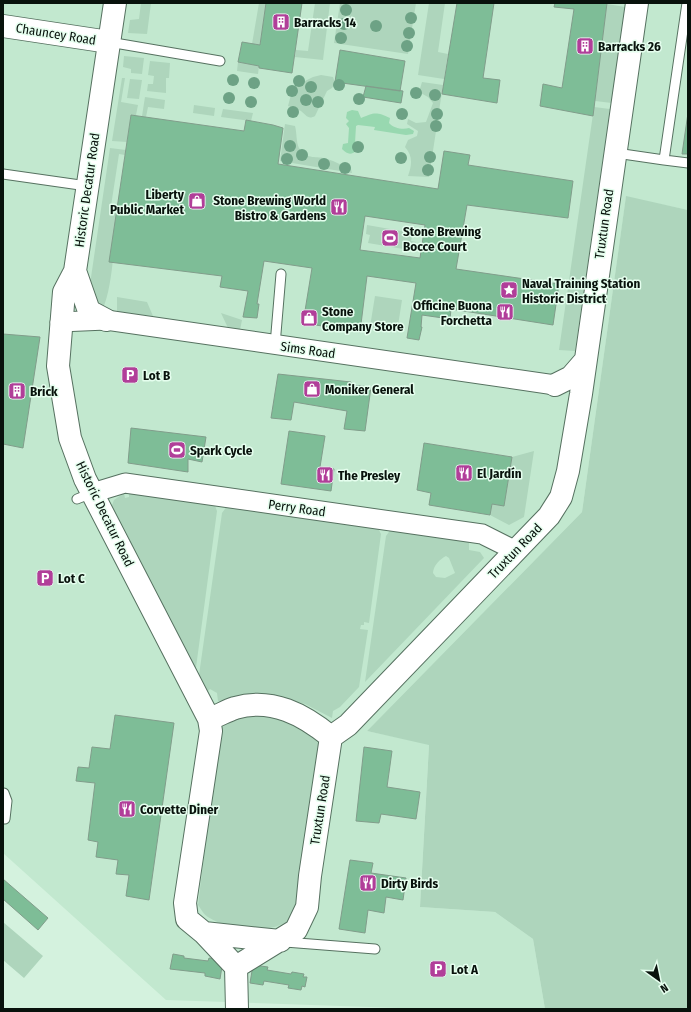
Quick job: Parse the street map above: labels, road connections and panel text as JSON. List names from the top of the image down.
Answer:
{
  "streets": {
    "street": [
      "Chauncey Road",
      "Historic Decatur Road",
      "Truxtun Road",
      "Sims Road",
      "Perry Road"
    ]
  },
  "crossings": [
    ["Chauncey Road", "Historic Decatur Road"],
    ["Historic Decatur Road", "Truxtun Road"],
    ["Historic Decatur Road", "Sims Road"],
    ["Historic Decatur Road", "Perry Road"],
    ["Truxtun Road", "Perry Road"]
  ],
  "places": {
    "building": ["Barracks 14", "Barracks 26", "Brick"],
    "shop": ["Liberty Public Market", "Stone Company Store", "Moniker General"],
    "restaurant": [
      "Stone Brewing World Bistro & Gardens",
      "Officine Buona Forchetta",
      "El Jardín",
      "The Presley",
      "Corvette Diner",
      "Dirty Birds"
    ],
    "sports": ["Stone Brewing Bocce Court", "Spark Cycle"],
    "place": ["Naval Training Station Historic District"],
    "parking": ["Lot B", "Lot C", "Lot A"]
  },
  "north": "bottom right"
}
